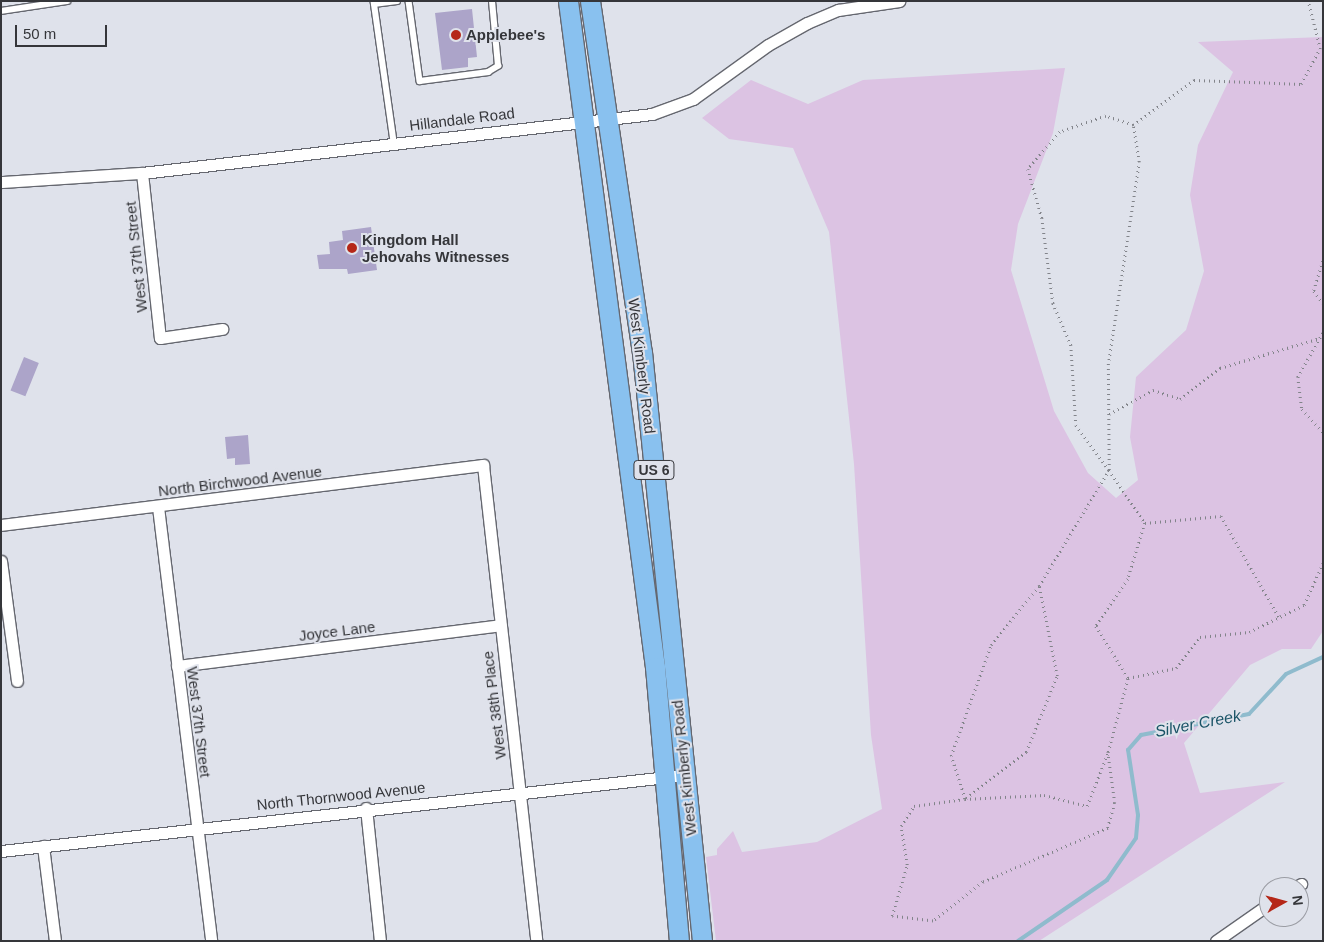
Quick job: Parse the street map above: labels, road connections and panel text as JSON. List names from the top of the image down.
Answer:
{
  "streets": {
    "main road": ["West Kimberly Road", "US 6"],
    "street": [
      "Hillandale Road",
      "West 37th Street",
      "North Birchwood Avenue",
      "Joyce Lane",
      "West 38th Place",
      "North Thornwood Avenue"
    ]
  },
  "crossings": [
    ["Hillandale Road", "West 37th Street"],
    ["Hillandale Road", "West Kimberly Road"],
    ["West 37th Street", "North Birchwood Avenue"],
    ["West 37th Street", "Joyce Lane"],
    ["West 37th Street", "North Thornwood Avenue"],
    ["West Kimberly Road", "North Thornwood Avenue"],
    ["North Birchwood Avenue", "West 38th Place"],
    ["Joyce Lane", "West 38th Place"],
    ["West 38th Place", "North Thornwood Avenue"]
  ],
  "water": ["Silver Creek"],
  "places": ["Applebee's", "Kingdom Hall Jehovahs Witnesses"],
  "scale_bar": "50 m",
  "north": "right"
}
